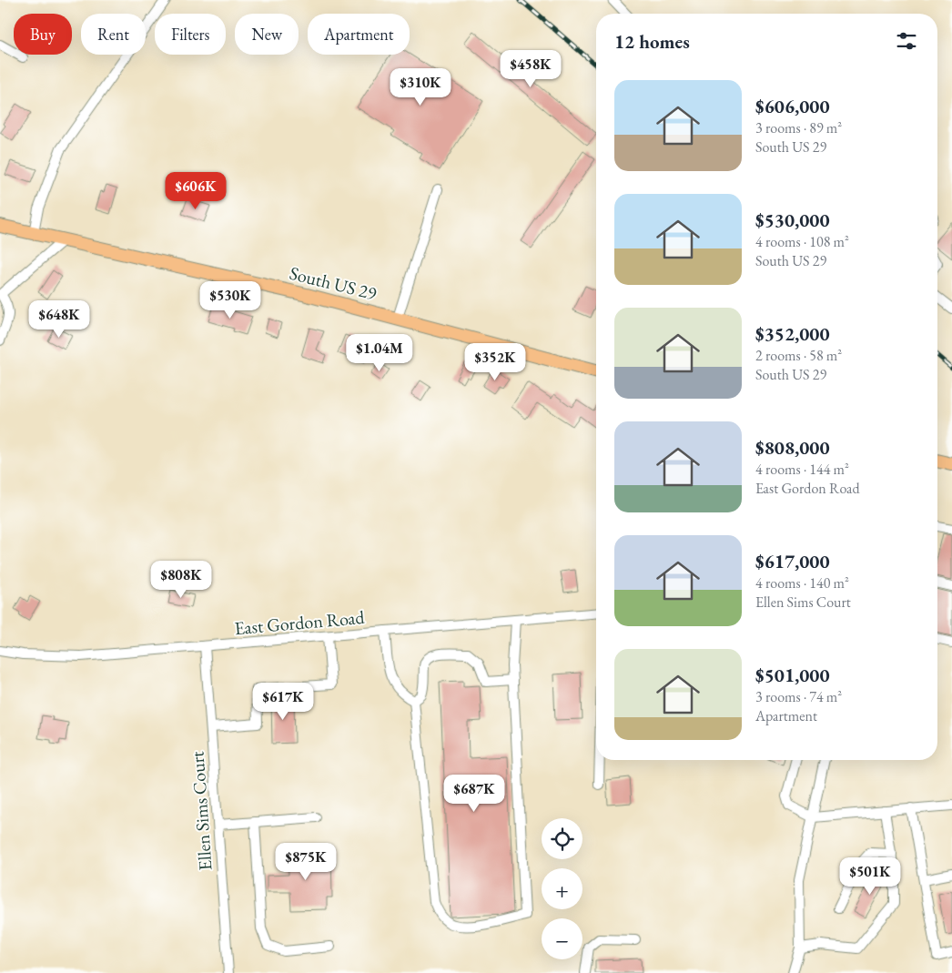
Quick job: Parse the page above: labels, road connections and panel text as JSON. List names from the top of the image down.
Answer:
{
  "streets": {
    "main road": ["South US 29"],
    "street": ["East Gordon Road", "Ellen Sims Court"]
  },
  "crossings": [
    ["East Gordon Road", "Ellen Sims Court"]
  ],
  "page": {
    "chip": [
      "Buy",
      "Rent",
      "Filters",
      "New",
      "Apartment"
    ],
    "heading": "12 homes",
    "price": [
      "$458K",
      "$310K",
      "$606K",
      "$530K",
      "$648K",
      "$1.04M",
      "$352K",
      "$808K",
      "$617K",
      "$687K",
      "$875K",
      "$501K"
    ],
    "list": [
      {
        "name": "$606,000",
        "note": "3 rooms · 89 m² · South US 29"
      },
      {
        "name": "$530,000",
        "note": "4 rooms · 108 m² · South US 29"
      },
      {
        "name": "$352,000",
        "note": "2 rooms · 58 m² · South US 29"
      },
      {
        "name": "$808,000",
        "note": "4 rooms · 144 m² · East Gordon Road"
      },
      {
        "name": "$617,000",
        "note": "4 rooms · 140 m² · Ellen Sims Court"
      },
      {
        "name": "$501,000",
        "note": "3 rooms · 74 m² · Apartment"
      }
    ],
    "map_buttons": ["+", "−"]
  }
}
